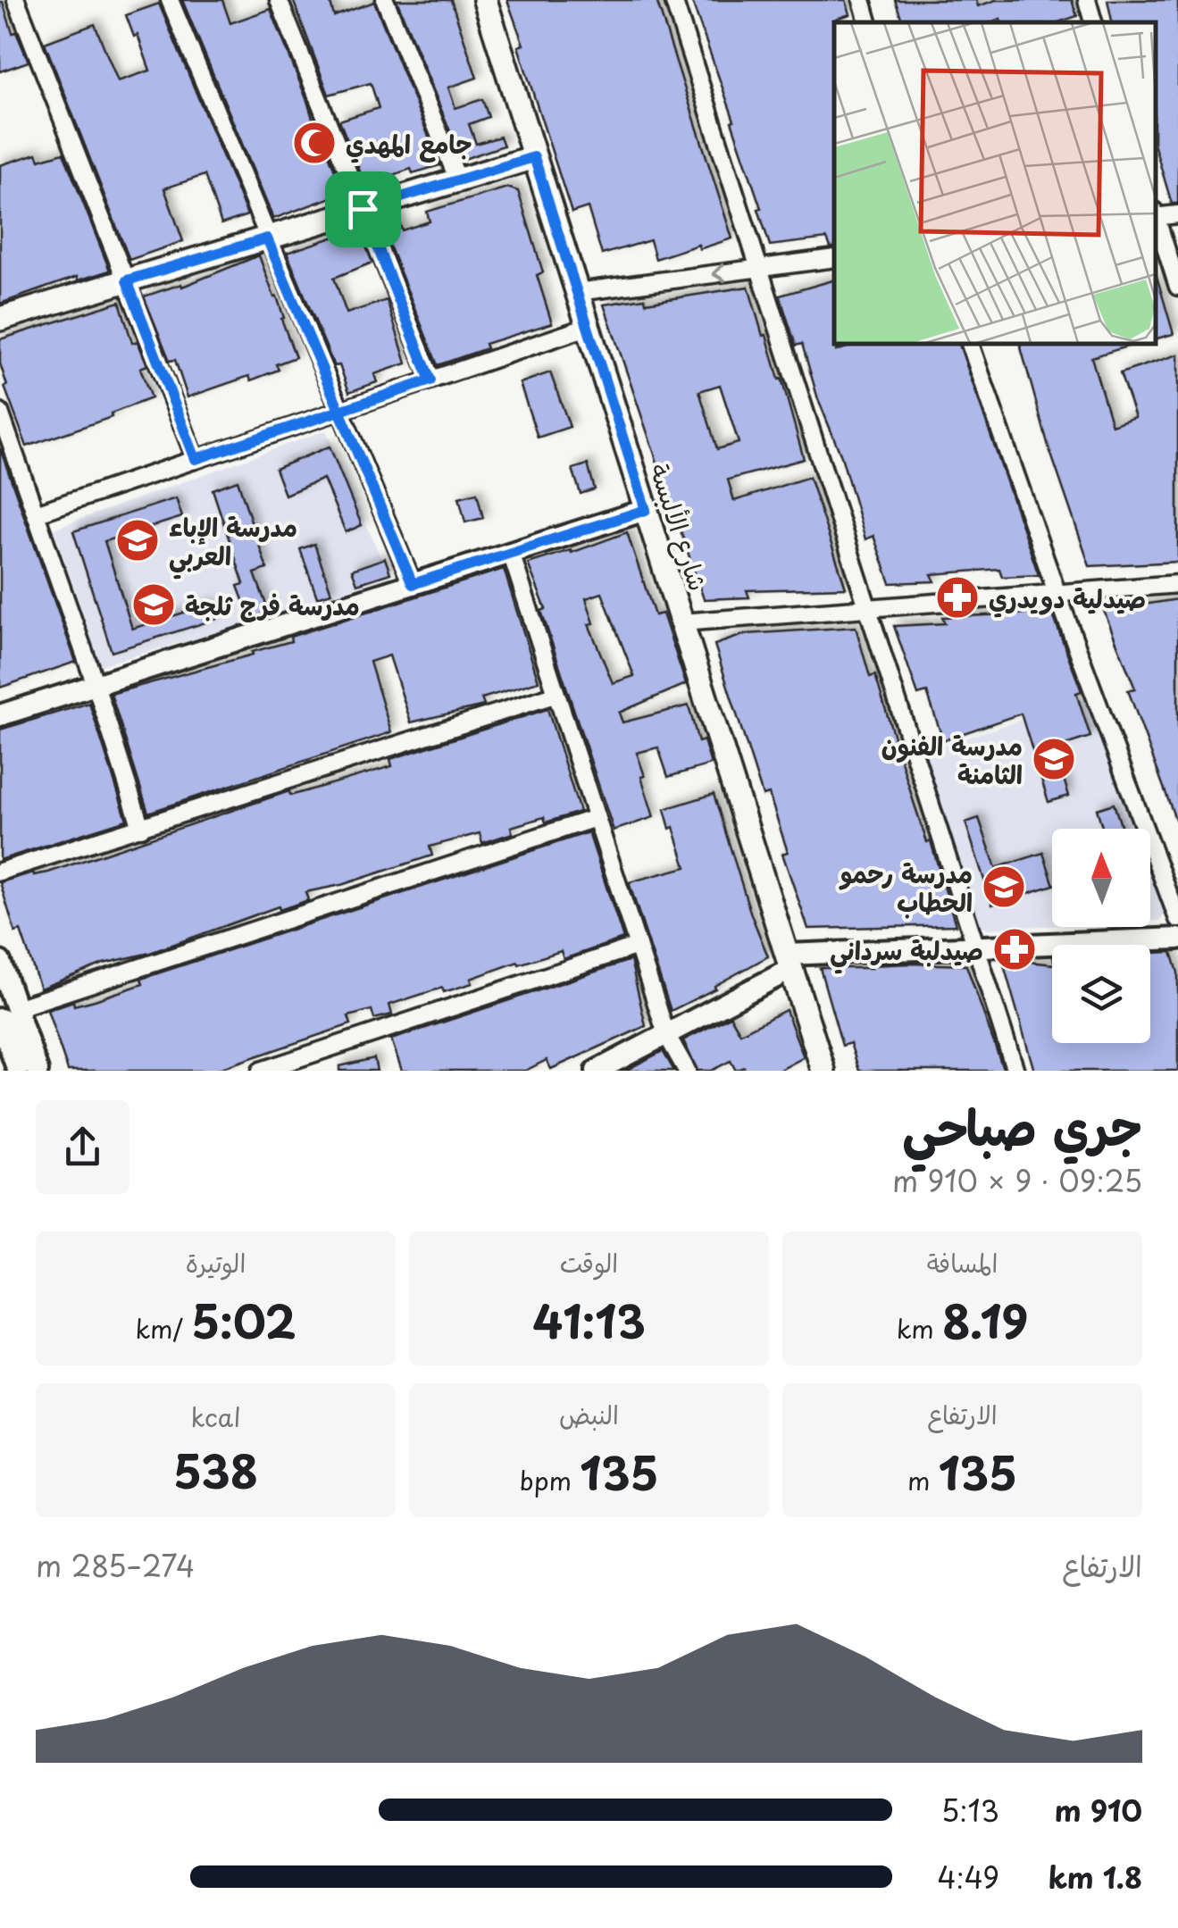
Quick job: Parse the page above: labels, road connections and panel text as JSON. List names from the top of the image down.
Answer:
{
  "streets": {
    "main road": ["شارع الألبسة"]
  },
  "places": {
    "mosque": ["جامع المهدي"],
    "school or university": [
      "مدرسة الإباء العربي",
      "مدرسة فرج ثلجة",
      "مدرسة الفنون الثامنة",
      "مدرسة رحمو الحطاب"
    ],
    "pharmacy": ["صيدلية دويدري", "صيدلبة سرداني"]
  },
  "north": "top",
  "page": {
    "heading": ["جري صباحي", "09:25 · 9 × 910 m"],
    "stats": [
      ["المسافة", "8.19 km"],
      ["الوقت", "41:13"],
      ["الوتيرة", "5:02 /km"],
      ["الارتفاع", "135 m"],
      ["النبض", "135 bpm"],
      ["kcal", "538"]
    ],
    "chart": ["الارتفاع", "274–285 m"],
    "list": [
      {
        "name": "910 m",
        "note": "5:13"
      },
      {
        "name": "1.8 km",
        "note": "4:49"
      }
    ]
  }
}
